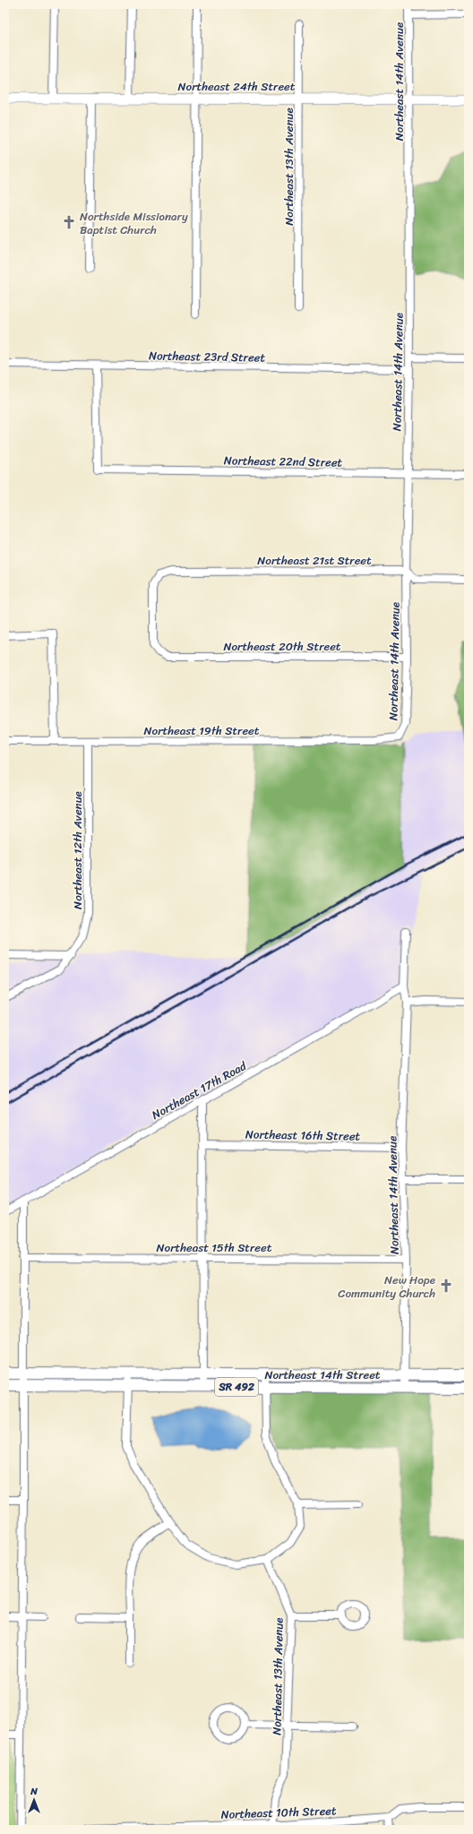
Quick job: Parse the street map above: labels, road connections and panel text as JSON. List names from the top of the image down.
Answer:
{
  "streets": {
    "main road": ["Northeast 14th Street", "SR 492"],
    "street": [
      "Northeast 14th Avenue",
      "Northeast 24th Street",
      "Northeast 13th Avenue",
      "Northeast 23rd Street",
      "Northeast 22nd Street",
      "Northeast 21st Street",
      "Northeast 20th Street",
      "Northeast 19th Street",
      "Northeast 12th Avenue",
      "Northeast 17th Road",
      "Northeast 16th Street",
      "Northeast 15th Street",
      "Northeast 10th Street"
    ]
  },
  "crossings": [
    ["Northeast 14th Avenue", "Northeast 24th Street"],
    ["Northeast 14th Avenue", "Northeast 23rd Street"],
    ["Northeast 14th Avenue", "Northeast 22nd Street"],
    ["Northeast 14th Avenue", "Northeast 21st Street"],
    ["Northeast 14th Avenue", "Northeast 20th Street"],
    ["Northeast 14th Avenue", "Northeast 19th Street"],
    ["Northeast 14th Avenue", "Northeast 17th Road"],
    ["Northeast 14th Avenue", "Northeast 16th Street"],
    ["Northeast 14th Avenue", "Northeast 15th Street"],
    ["Northeast 14th Avenue", "Northeast 14th Street"],
    ["Northeast 24th Street", "Northeast 13th Avenue"],
    ["Northeast 13th Avenue", "Northeast 10th Street"],
    ["Northeast 23rd Street", "Northeast 22nd Street"],
    ["Northeast 21st Street", "Northeast 20th Street"],
    ["Northeast 19th Street", "Northeast 12th Avenue"]
  ],
  "places": {
    "church": ["Northside Missionary Baptist Church", "New Hope Community Church"]
  },
  "north": "top"
}
